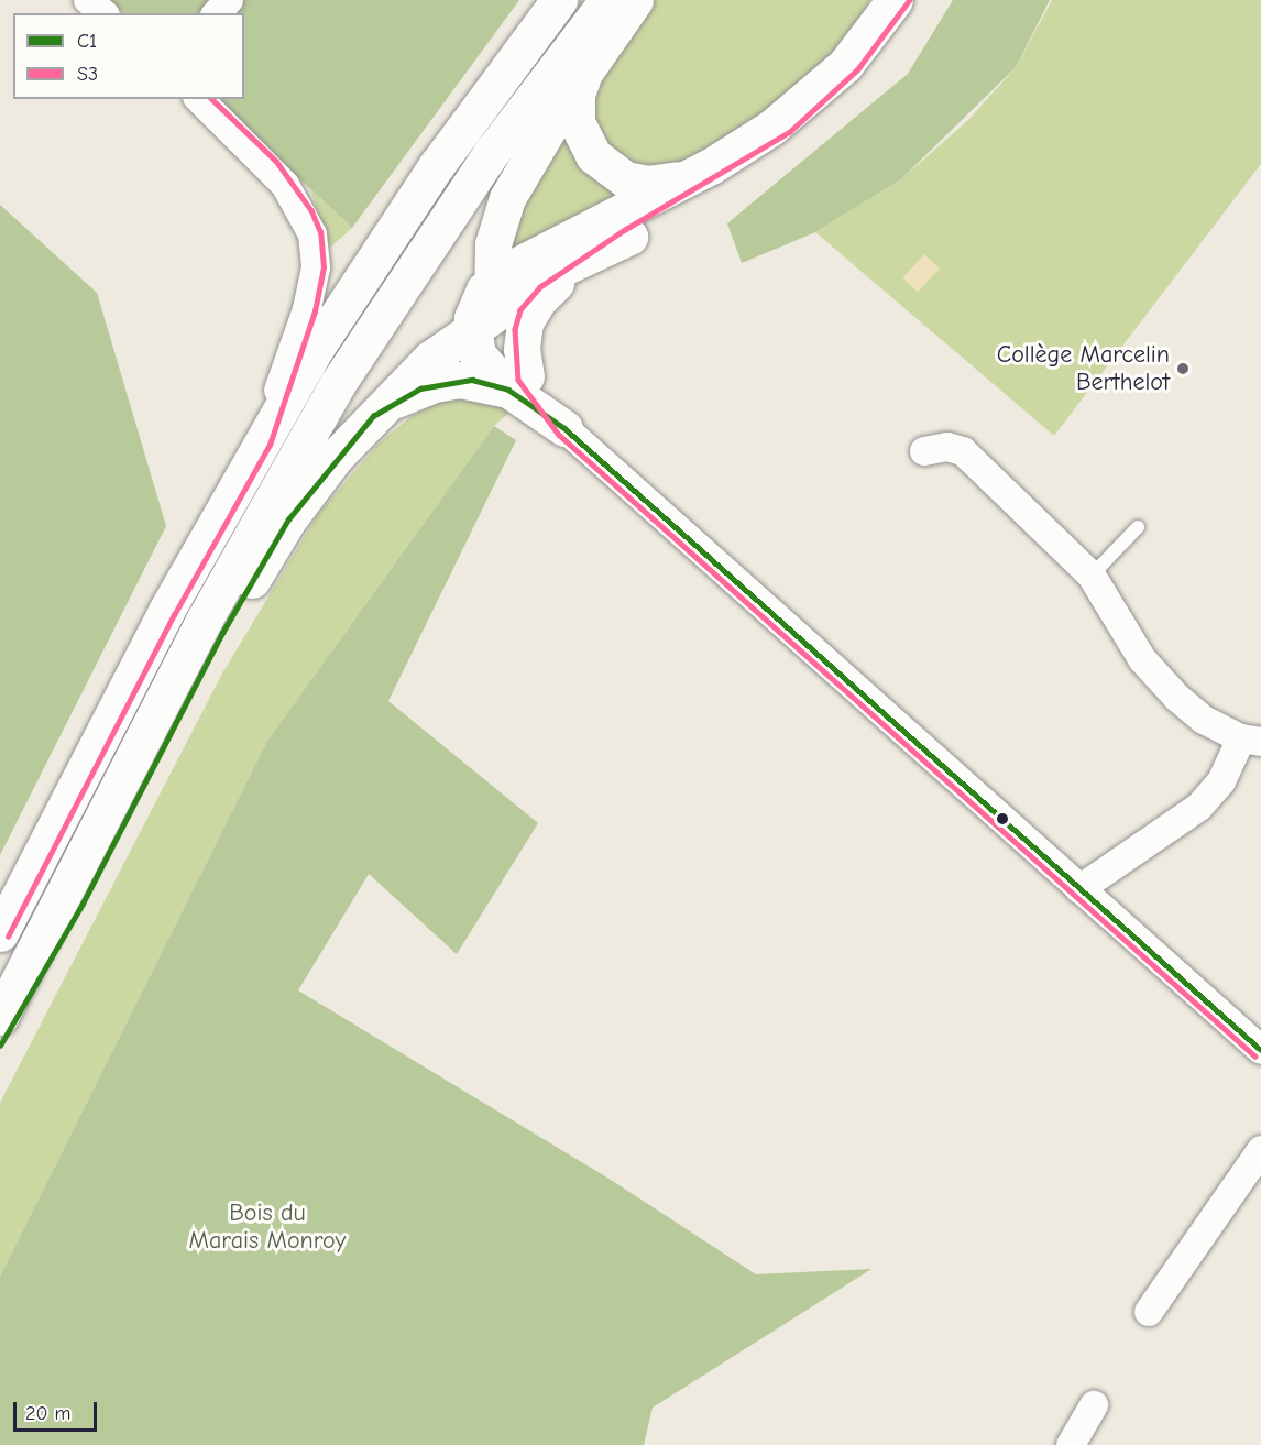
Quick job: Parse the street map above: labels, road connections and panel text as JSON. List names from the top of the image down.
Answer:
{
  "parks": ["Bois du Marais Monroy"],
  "places": ["Collège Marcelin Berthelot"],
  "lines": ["transit line S3", "transit line C1"],
  "legend": ["C1", "S3"],
  "scale_bar": "20 m"
}
